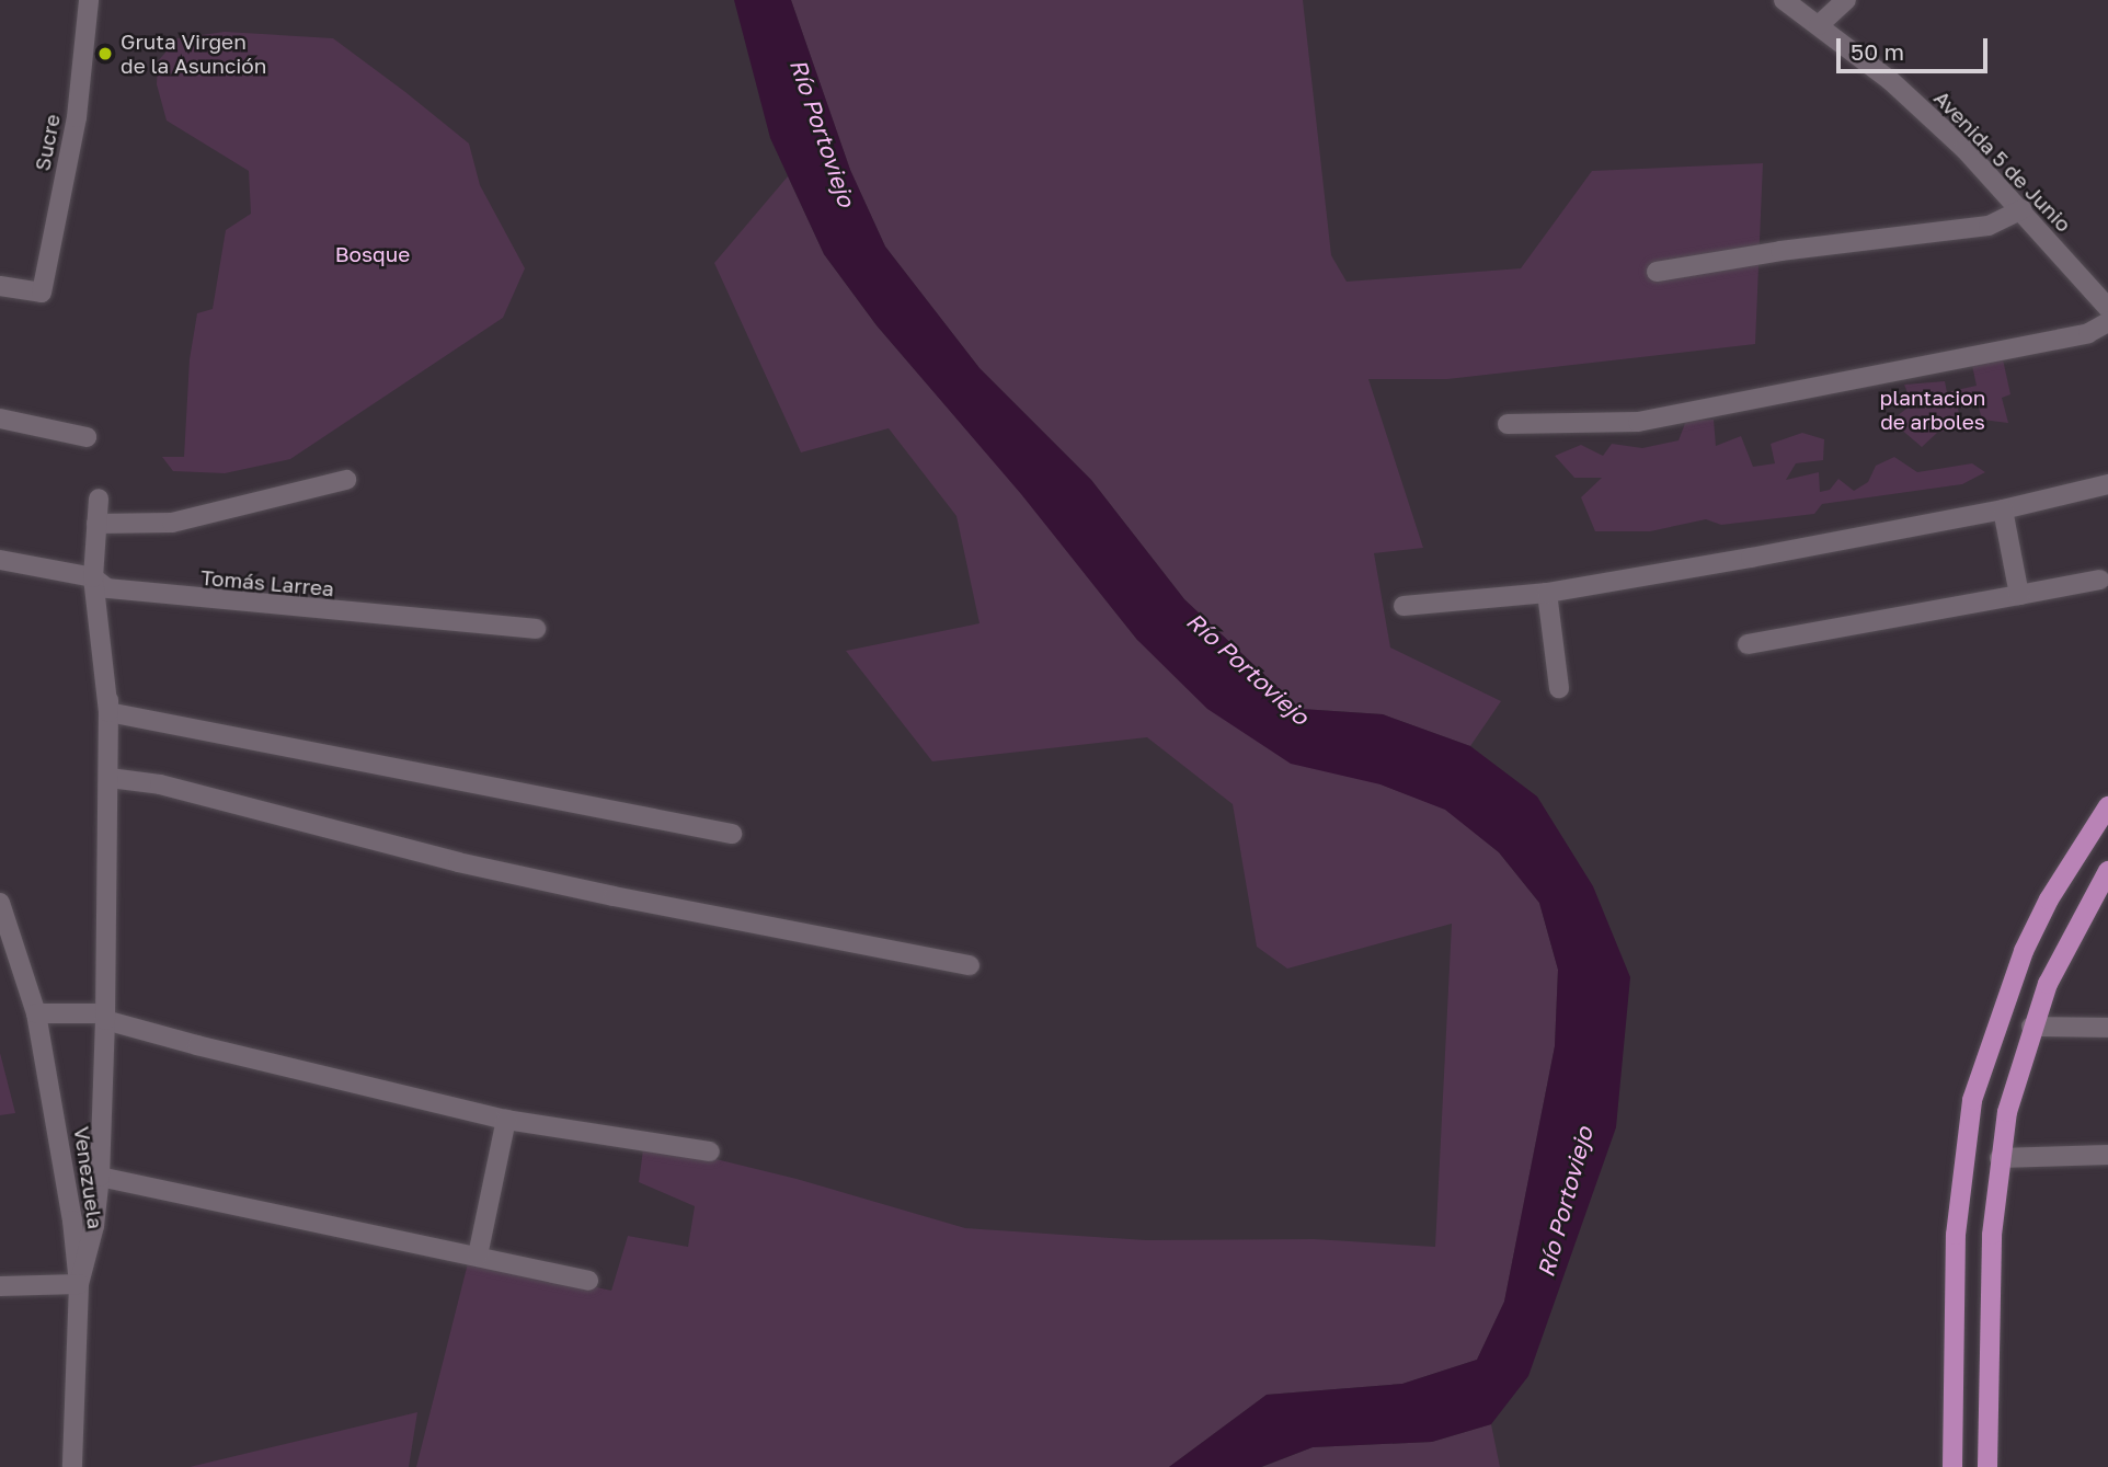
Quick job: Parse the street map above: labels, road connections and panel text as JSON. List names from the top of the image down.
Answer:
{
  "streets": {
    "street": [
      "Sucre",
      "Avenida 5 de Junio",
      "Tomás Larrea",
      "Venezuela"
    ]
  },
  "water": ["Río Portoviejo"],
  "parks": ["Bosque", "plantacion de arboles"],
  "places": ["Gruta Virgen de la Asunción"],
  "scale_bar": "50 m"
}
